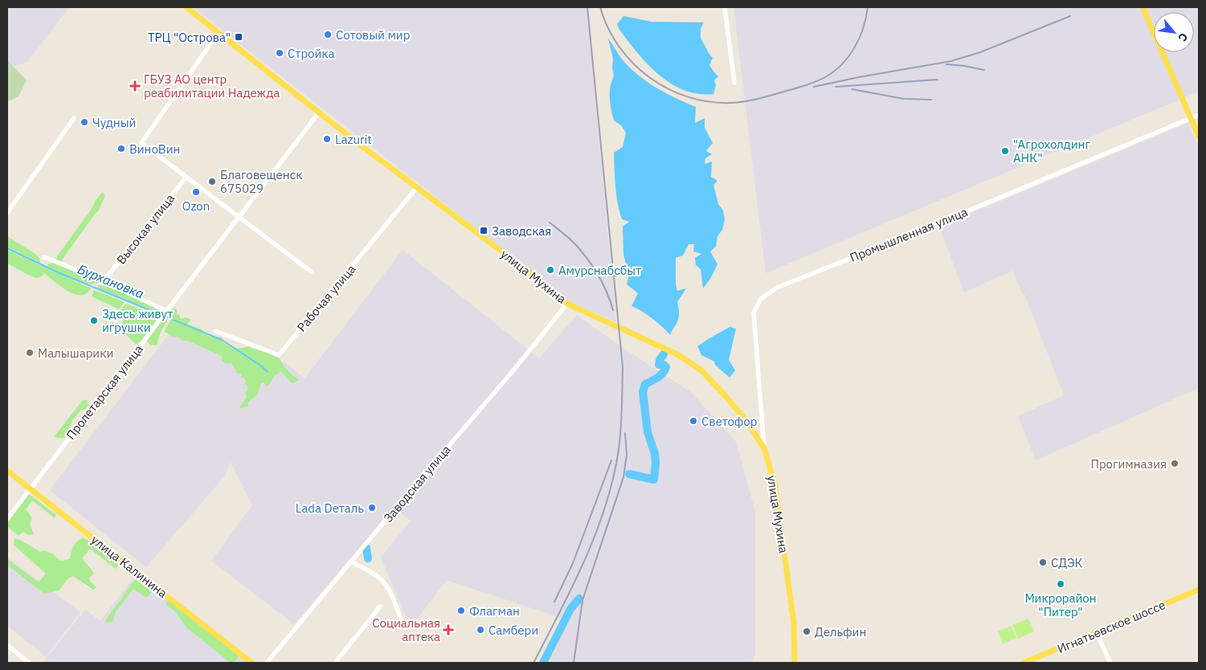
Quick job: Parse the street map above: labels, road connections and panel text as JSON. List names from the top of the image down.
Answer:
{
  "streets": {
    "main road": ["улица Мухина", "улица Калинина", "Игнатьевское шоссе"],
    "street": [
      "Высокая улица",
      "Промышленная улица",
      "Рабочая улица",
      "Пролетарская улица",
      "Заводская улица"
    ]
  },
  "crossings": [
    ["Промышленная улица", "улица Мухина"],
    ["улица Мухина", "Рабочая улица"],
    ["улица Мухина", "Пролетарская улица"],
    ["улица Мухина", "Заводская улица"],
    ["Пролетарская улица", "улица Калинина"]
  ],
  "water": ["Бурхановка"],
  "places": {
    "other": [
      "Сотовый мир",
      "Стройка",
      "Чудный",
      "Lazurit",
      "ВиноВин",
      "\"Агрохолдинг АНК\"",
      "Благовещенск 675029",
      "Ozon",
      "Амурснабсбыт",
      "Здесь живут игрушки",
      "Малышарики",
      "Светофор",
      "Прогимназия",
      "Lada Dеталь",
      "СДЭК",
      "Микрорайон \"Питер\"",
      "Флагман",
      "Самбери",
      "Дельфин"
    ],
    "transit": ["ТРЦ \"Острова\"", "Заводская"],
    "health": ["ГБУЗ АО центр реабилитации Надежда", "Социальная аптека"]
  },
  "north": "bottom right"
}
